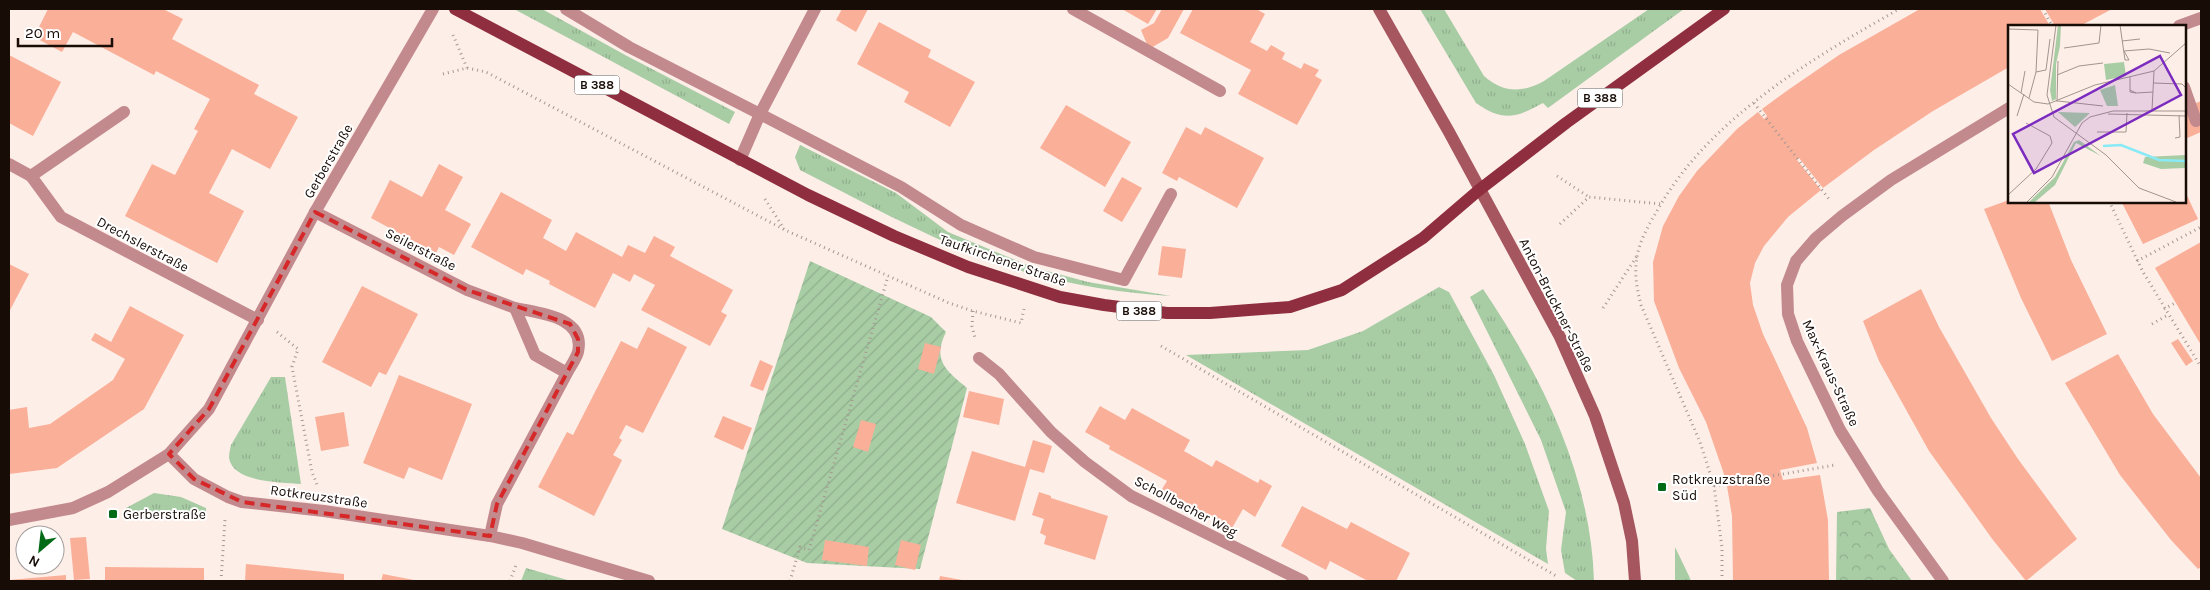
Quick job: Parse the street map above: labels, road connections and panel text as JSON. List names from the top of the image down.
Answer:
{
  "streets": {
    "main road": ["B 388", "Taufkirchener Straße", "Anton-Bruckner-Straße"],
    "street": [
      "Gerberstraße",
      "Drechslerstraße",
      "Seilerstraße",
      "Max-Kraus-Straße",
      "Rotkreuzstraße",
      "Schollbacher Weg"
    ]
  },
  "crossings": [
    ["B 388", "Taufkirchener Straße"],
    ["B 388", "Anton-Bruckner-Straße"],
    ["Gerberstraße", "Drechslerstraße"],
    ["Gerberstraße", "Seilerstraße"],
    ["Gerberstraße", "Rotkreuzstraße"],
    ["Seilerstraße", "Rotkreuzstraße"],
    ["Taufkirchener Straße", "Anton-Bruckner-Straße"]
  ],
  "places": {
    "transit": ["Rotkreuzstraße Süd", "Gerberstraße"]
  },
  "scale_bar": "20 m",
  "north": "bottom left"
}
